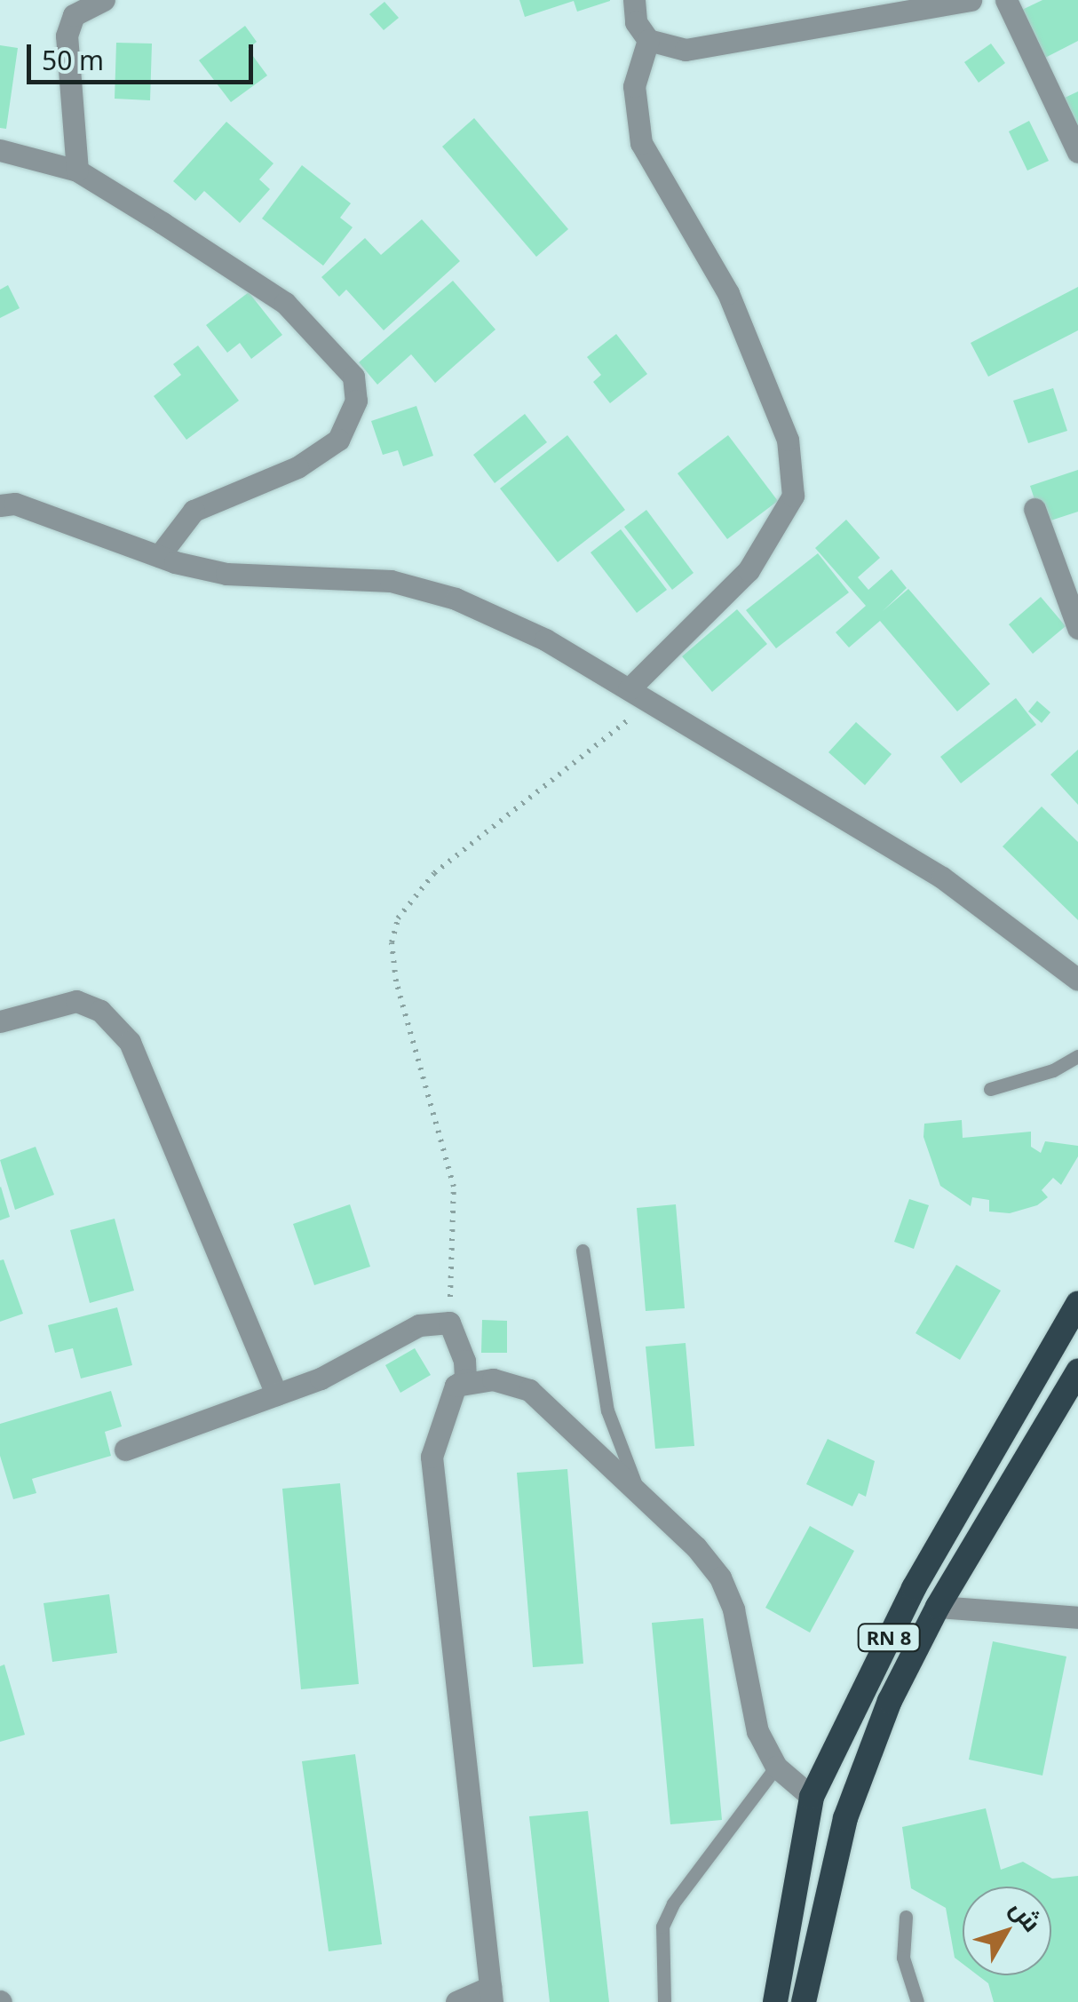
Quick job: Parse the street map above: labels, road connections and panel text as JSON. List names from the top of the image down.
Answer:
{
  "streets": {
    "highway": ["RN 8"]
  },
  "scale_bar": "50 m",
  "north": "top right"
}
